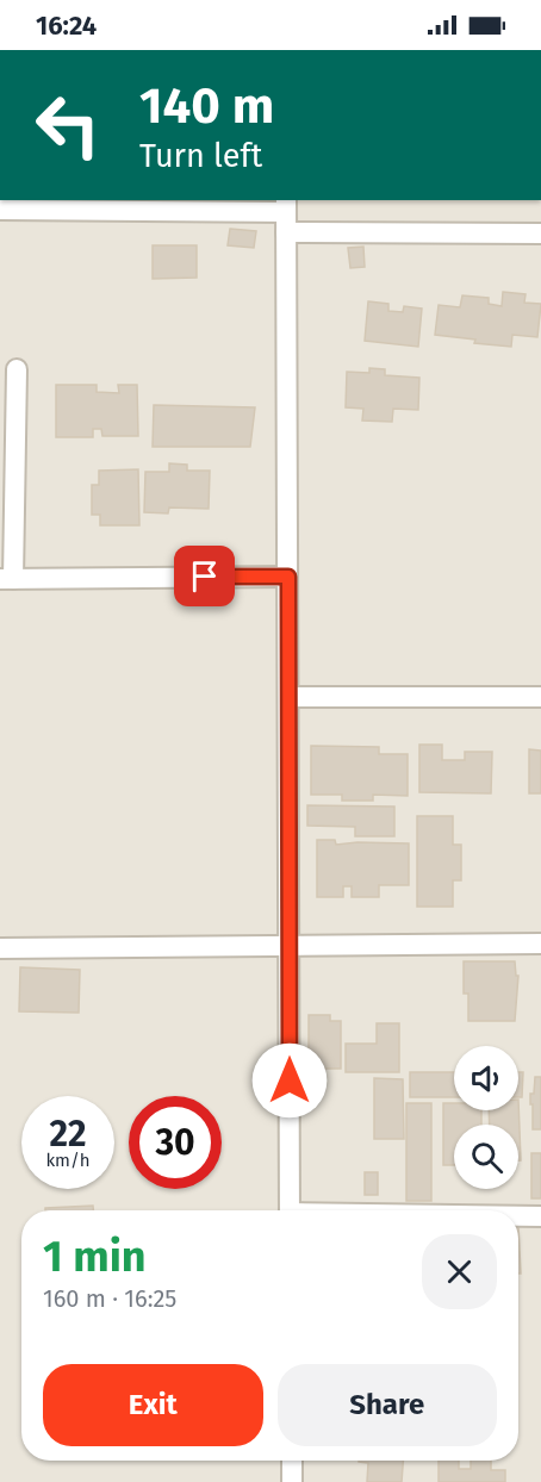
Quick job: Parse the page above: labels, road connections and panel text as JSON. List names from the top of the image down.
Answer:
{
  "page": {
    "status": "16:24",
    "turn": ["140 m", "Turn left"],
    "speed": "22 km/h",
    "limit": "30",
    "heading": ["1 min", "160 m · 16:25"],
    "buttons": ["Exit", "Share"]
  }
}
